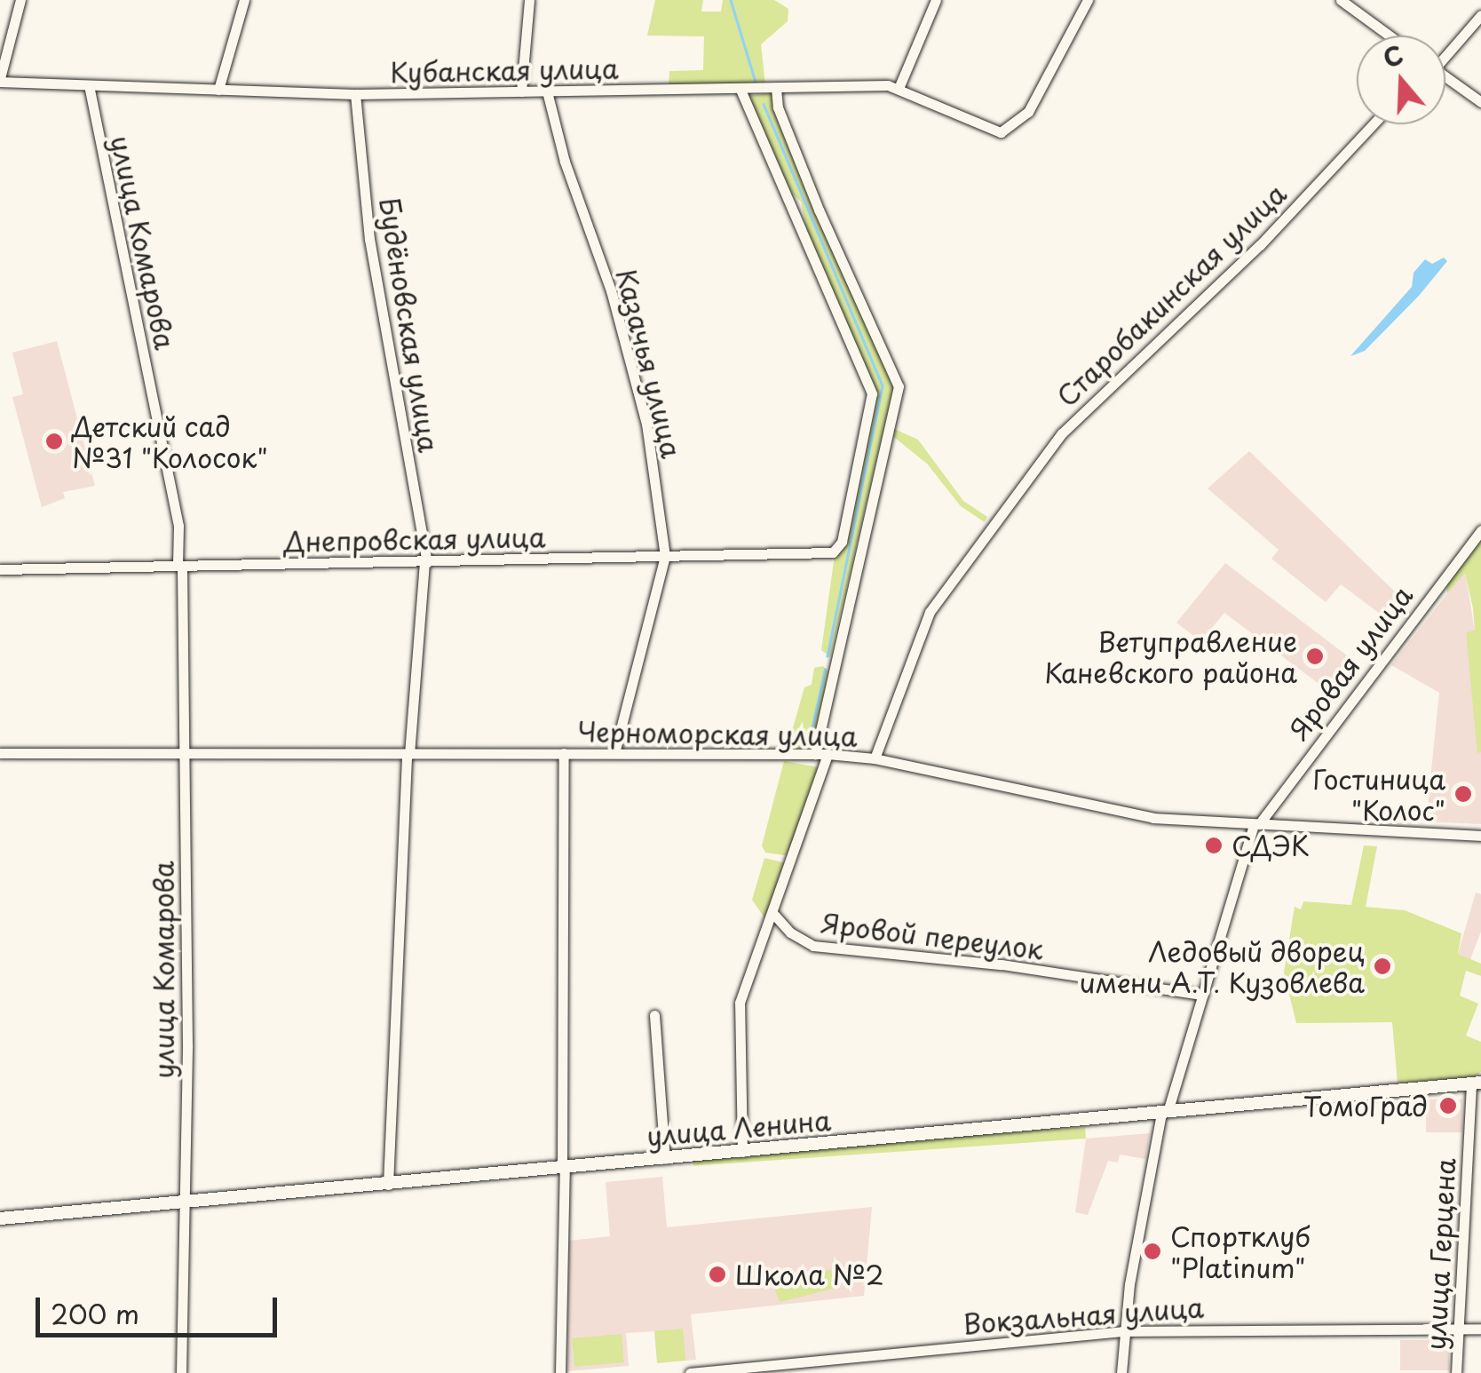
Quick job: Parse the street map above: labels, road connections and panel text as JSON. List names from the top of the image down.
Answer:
{
  "streets": {
    "main road": ["улица Ленина"],
    "street": [
      "Кубанская улица",
      "улица Комарова",
      "Старобакинская улица",
      "Будёновская улица",
      "Казачья улица",
      "Днепровская улица",
      "Яровая улица",
      "Черноморская улица",
      "Яровой переулок",
      "улица Герцена",
      "Вокзальная улица"
    ]
  },
  "crossings": [
    ["Кубанская улица", "улица Комарова"],
    ["Кубанская улица", "Будёновская улица"],
    ["Кубанская улица", "Казачья улица"],
    ["Кубанская улица", "Днепровская улица"],
    ["улица Комарова", "Днепровская улица"],
    ["улица Комарова", "Черноморская улица"],
    ["улица Комарова", "улица Ленина"],
    ["Старобакинская улица", "Черноморская улица"],
    ["Будёновская улица", "Днепровская улица"],
    ["Будёновская улица", "Черноморская улица"],
    ["Будёновская улица", "улица Ленина"],
    ["Казачья улица", "Днепровская улица"],
    ["Казачья улица", "Черноморская улица"],
    ["Яровая улица", "Черноморская улица"],
    ["Яровая улица", "Яровой переулок"],
    ["Яровая улица", "улица Ленина"],
    ["Яровая улица", "Вокзальная улица"],
    ["улица Ленина", "улица Герцена"],
    ["улица Герцена", "Вокзальная улица"]
  ],
  "places": [
    "Детский сад №31 \"Колосок\"",
    "Ветуправление Каневского района",
    "Гостиница \"Колос\"",
    "СДЭК",
    "Ледовый дворец имени А.Т. Кузовлева",
    "ТомоГрад",
    "Спортклуб \"Platinum\"",
    "Школа №2"
  ],
  "scale_bar": "200 m",
  "north": "top"
}
